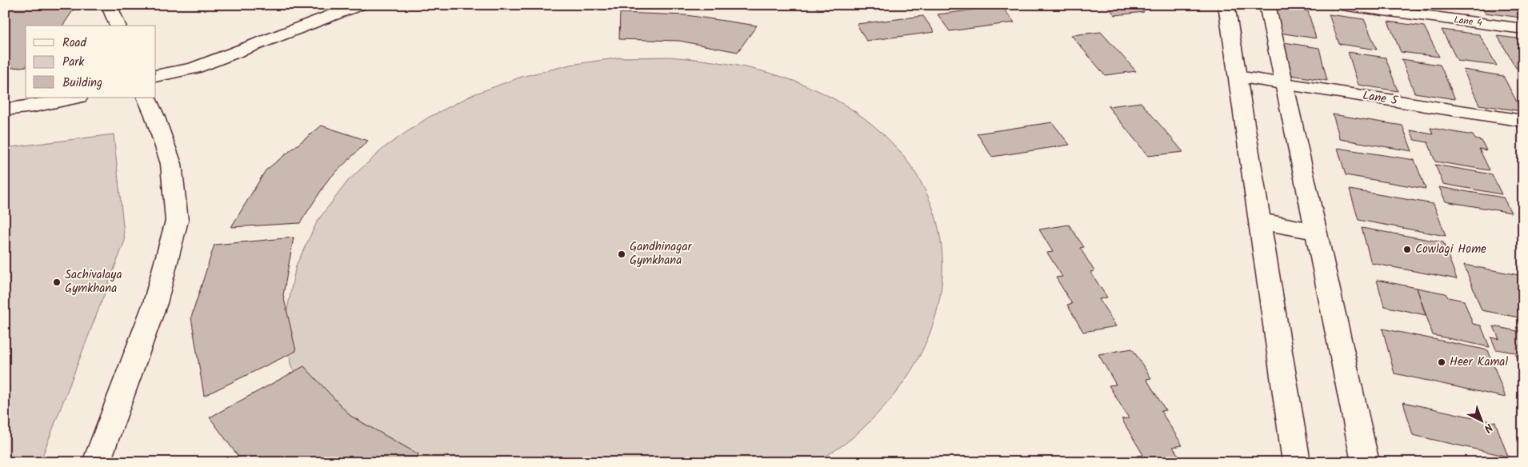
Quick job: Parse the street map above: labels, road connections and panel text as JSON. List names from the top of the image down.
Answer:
{
  "streets": {
    "street": ["Lane 4", "Lane 5"]
  },
  "places": [
    "Cowlagi Home",
    "Gandhinagar Gymkhana",
    "Sachivalaya Gymkhana",
    "Heer Kamal"
  ],
  "legend": ["Road", "Park", "Building"],
  "north": "bottom right"
}
